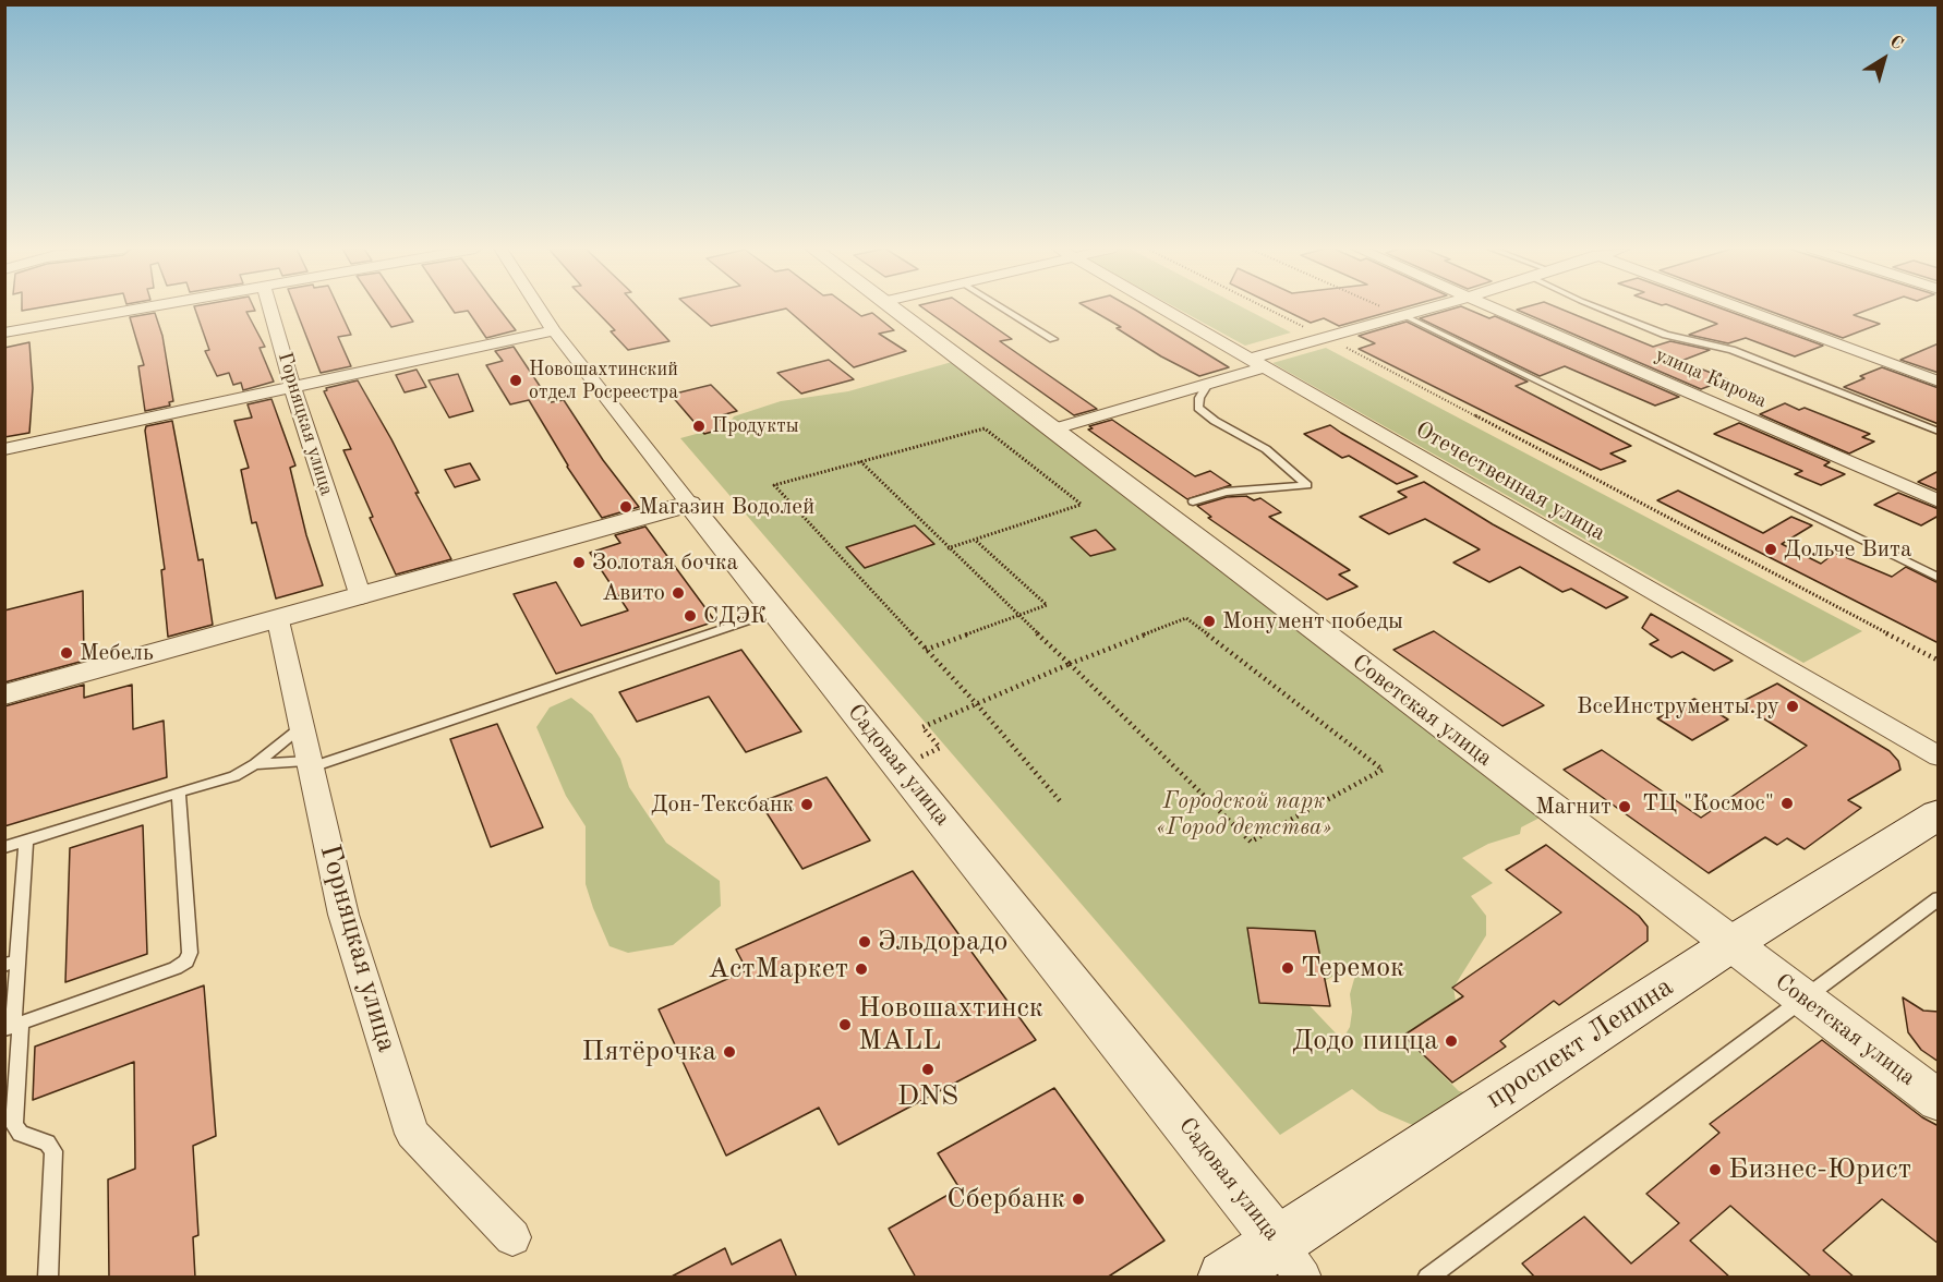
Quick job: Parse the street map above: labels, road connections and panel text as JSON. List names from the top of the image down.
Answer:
{
  "streets": {
    "main road": ["проспект Ленина"],
    "street": [
      "улица Кирова",
      "Горняцкая улица",
      "Отечественная улица",
      "Советская улица",
      "Садовая улица"
    ]
  },
  "crossings": [
    ["Советская улица", "проспект Ленина"],
    ["Садовая улица", "проспект Ленина"]
  ],
  "parks": ["Городской парк «Город детства»"],
  "places": [
    "Новошахтинский отдел Росреестра",
    "Продукты",
    "Магазин Водолей",
    "Дольче Вита",
    "Золотая бочка",
    "Авито",
    "СДЭК",
    "Монумент победы",
    "Мебель",
    "ВсеИнструменты.ру",
    "ТЦ \"Космос\"",
    "Дон-Тексбанк",
    "Магнит",
    "Эльдорадо",
    "Теремок",
    "АстМаркет",
    "Новошахтинск MALL",
    "Додо пицца",
    "Пятёрочка",
    "DNS",
    "Бизнес-Юрист",
    "Сбербанк"
  ],
  "north": "top right"
}
